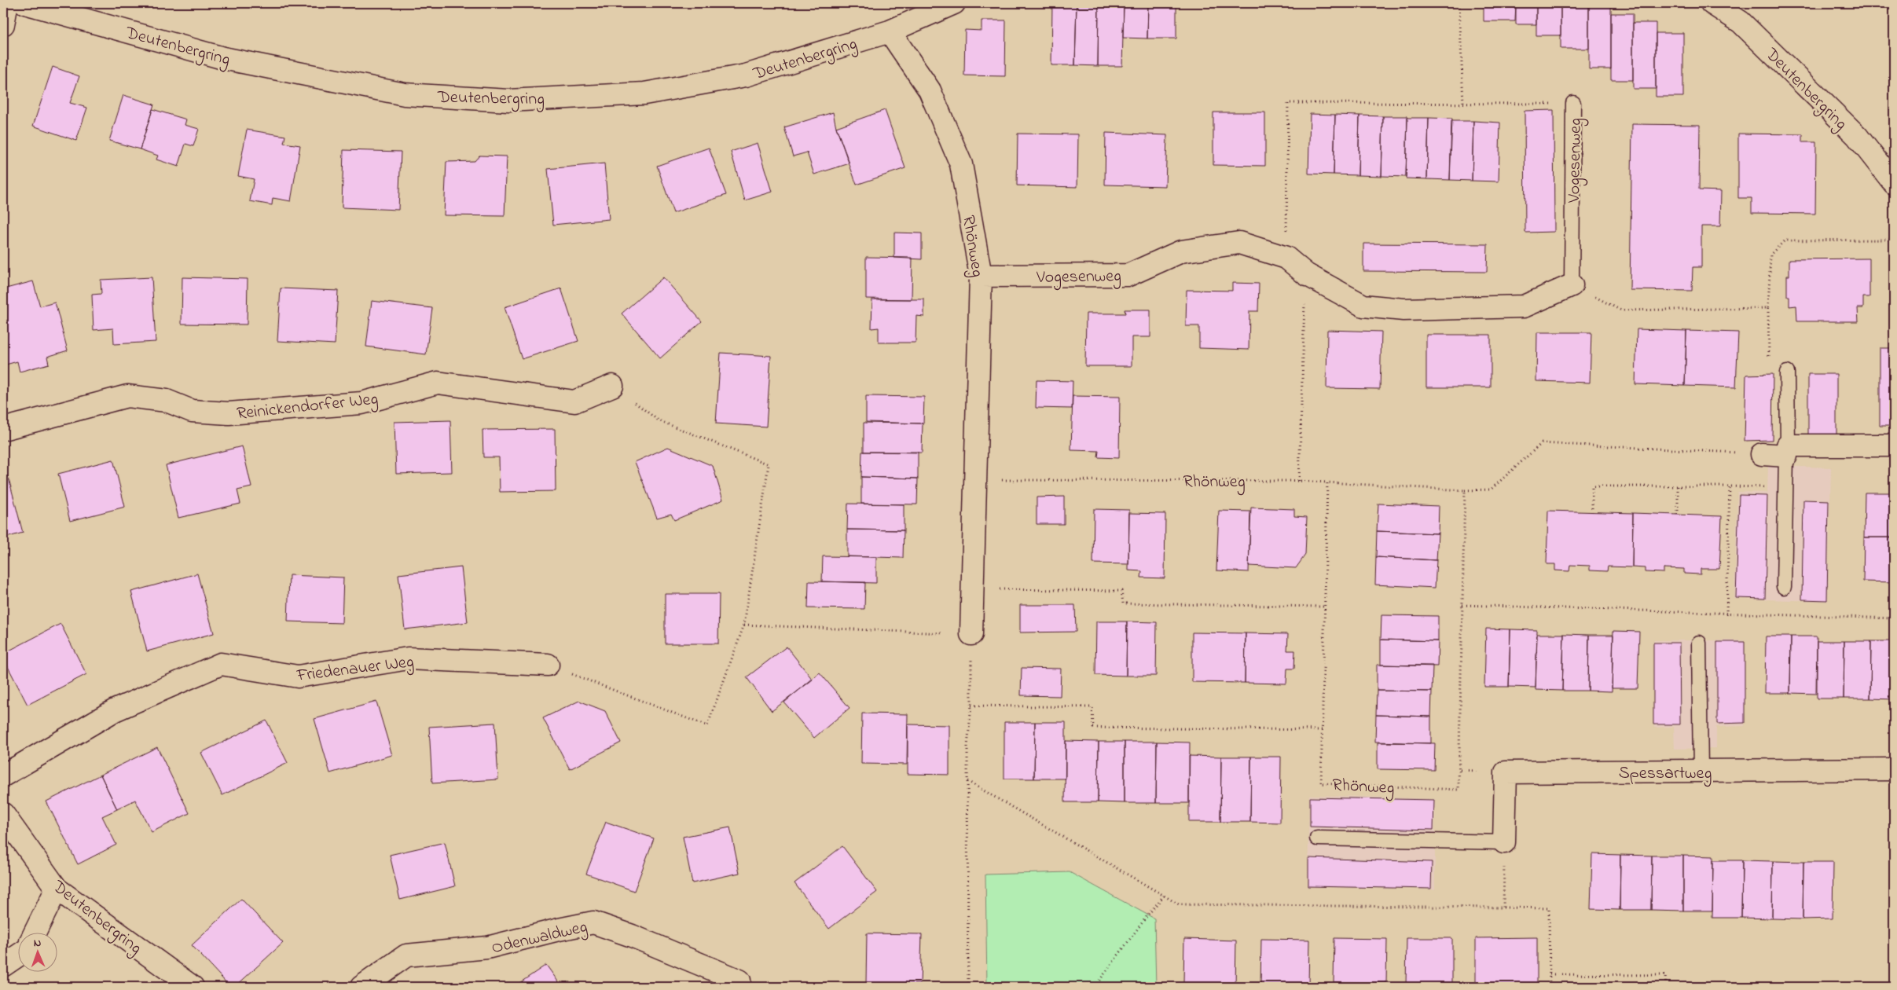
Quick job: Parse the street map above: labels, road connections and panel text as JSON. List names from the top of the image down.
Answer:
{
  "streets": {
    "street": [
      "Deutenbergring",
      "Vogesenweg",
      "Rhönweg",
      "Reinickendorfer Weg",
      "Friedenauer Weg",
      "Spessartweg",
      "Odenwaldweg"
    ]
  },
  "crossings": [
    ["Deutenbergring", "Rhönweg"],
    ["Vogesenweg", "Rhönweg"]
  ],
  "north": "top"
}
